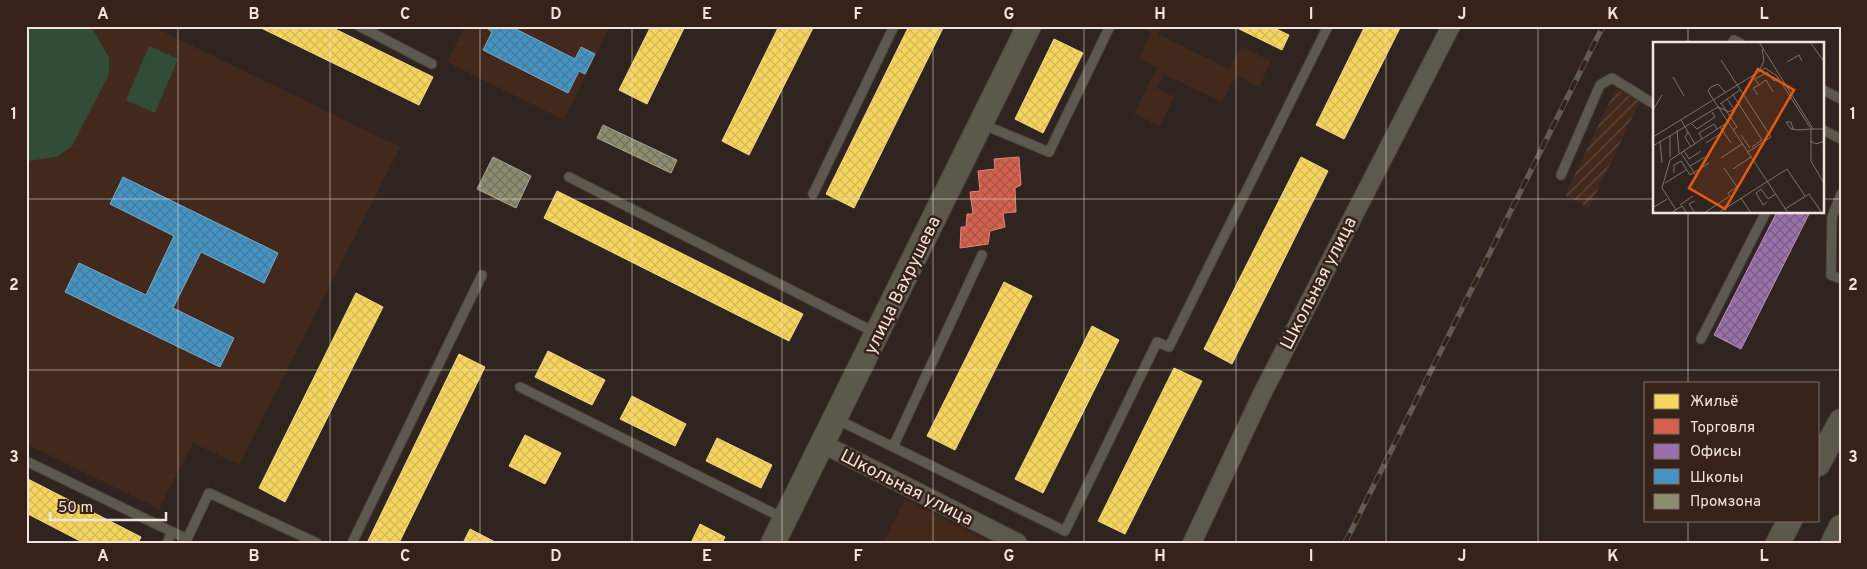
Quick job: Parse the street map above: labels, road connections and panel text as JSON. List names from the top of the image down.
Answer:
{
  "streets": {
    "main road": ["улица Вахрушева"],
    "street": ["Школьная улица"]
  },
  "crossings": [
    ["Школьная улица", "улица Вахрушева"]
  ],
  "legend": [
    "Жильё",
    "Торговля",
    "Офисы",
    "Школы",
    "Промзона"
  ],
  "scale_bar": "50 m",
  "grid": {
    "columns": [
      "A",
      "B",
      "C",
      "D",
      "E",
      "F",
      "G",
      "H",
      "I",
      "J",
      "K",
      "L"
    ],
    "rows": ["1", "2", "3"]
  }
}
